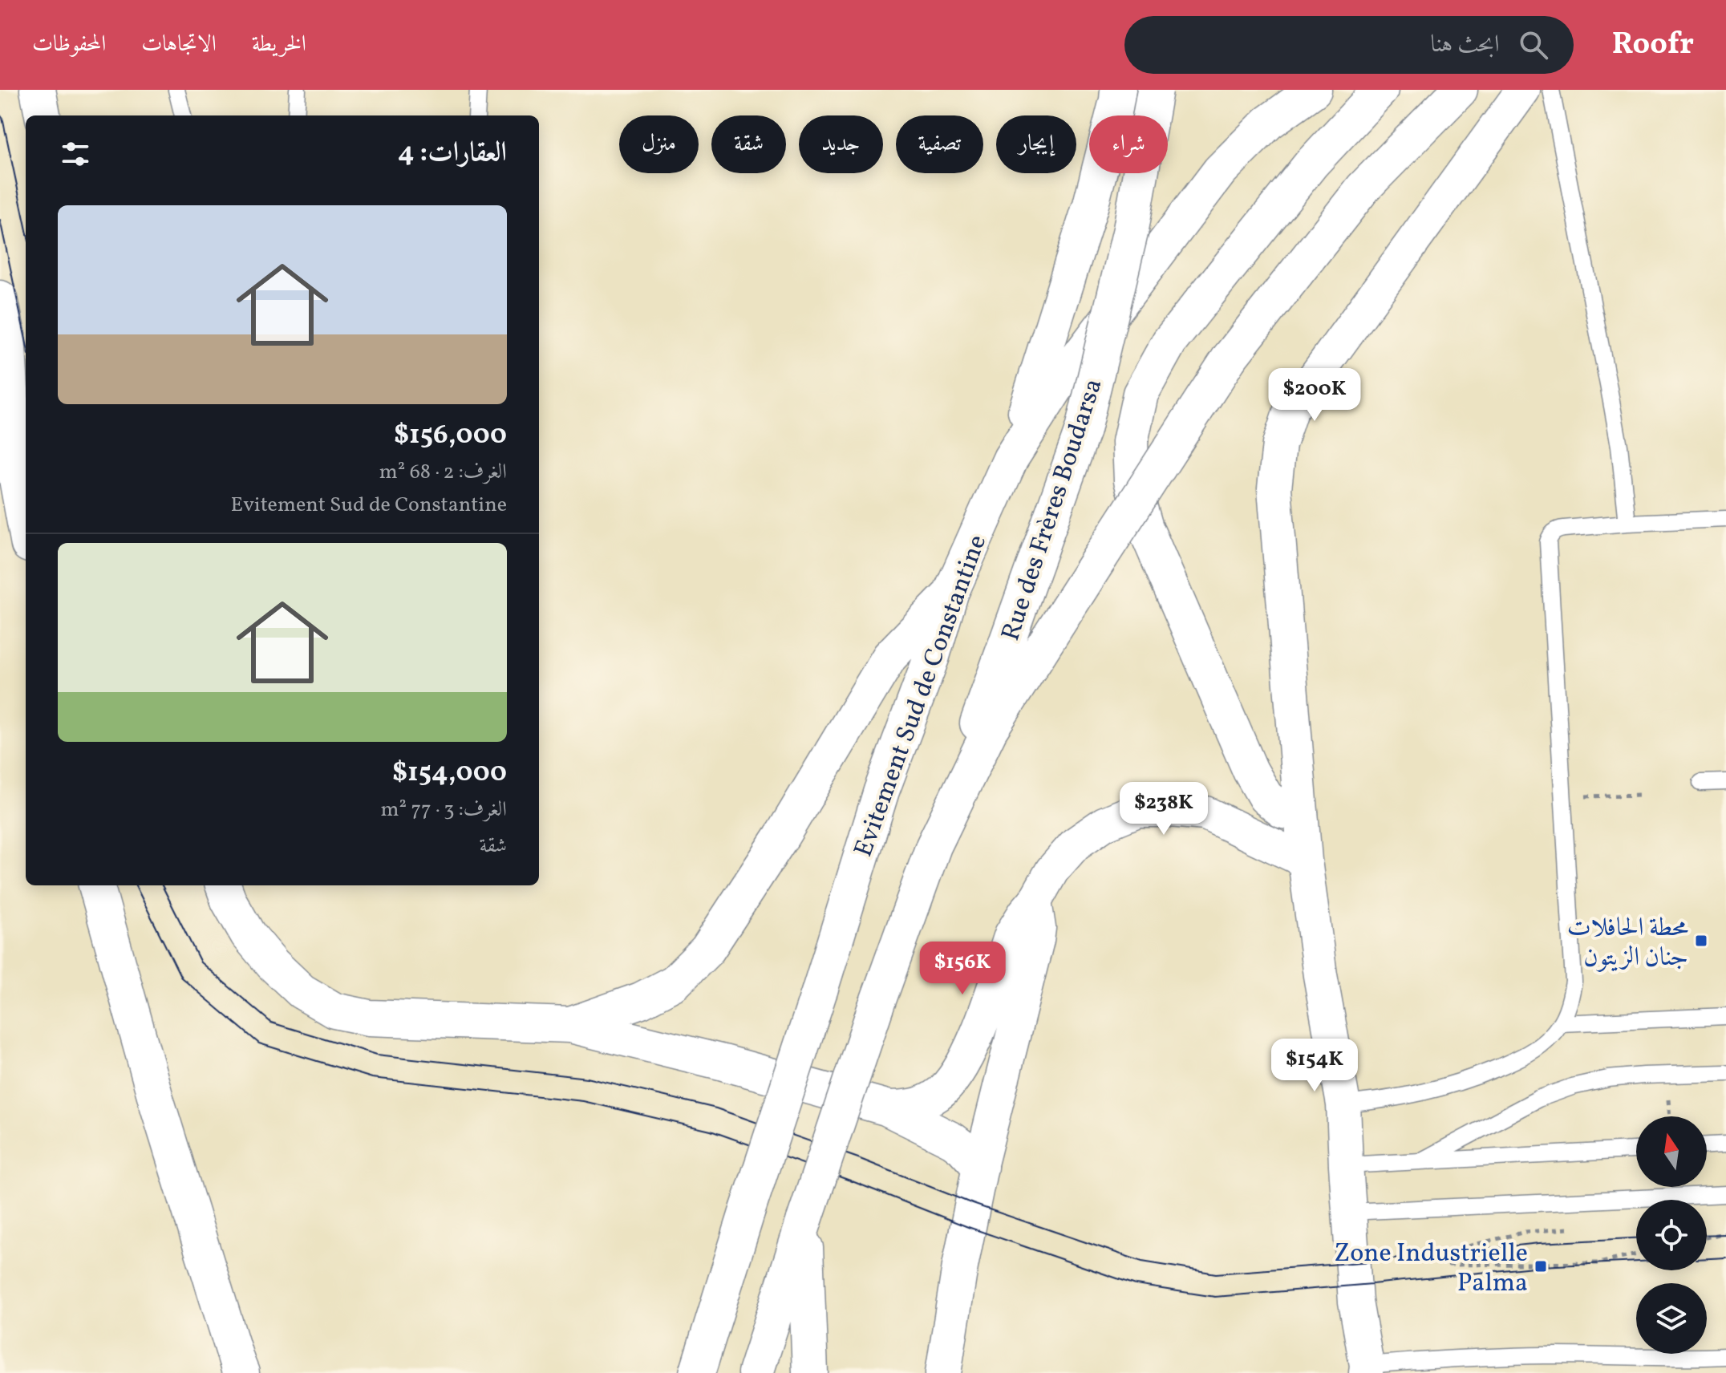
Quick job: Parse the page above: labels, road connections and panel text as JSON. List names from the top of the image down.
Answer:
{
  "streets": {
    "main road": ["Rue des Frères Boudarsa", "Evitement Sud de Constantine"]
  },
  "places": {
    "transit": ["محطة الحافلات جنان الزيتون", "Zone Industrielle Palma"]
  },
  "north": "top",
  "page": {
    "header": "Roofr",
    "search": "ابحث هنا",
    "nav": ["الخريطة", "الاتجاهات", "المحفوظات"],
    "chip": [
      "شراء",
      "إيجار",
      "تصفية",
      "جديد",
      "شقة",
      "منزل"
    ],
    "heading": "العقارات: 4",
    "list": [
      {
        "name": "$156,000",
        "note": "الغرف: 2 · 68 m² · Evitement Sud de Constantine"
      },
      {
        "name": "$154,000",
        "note": "الغرف: 3 · 77 m² · شقة"
      }
    ],
    "price": [
      "$200K",
      "$238K",
      "$156K",
      "$154K"
    ]
  }
}
